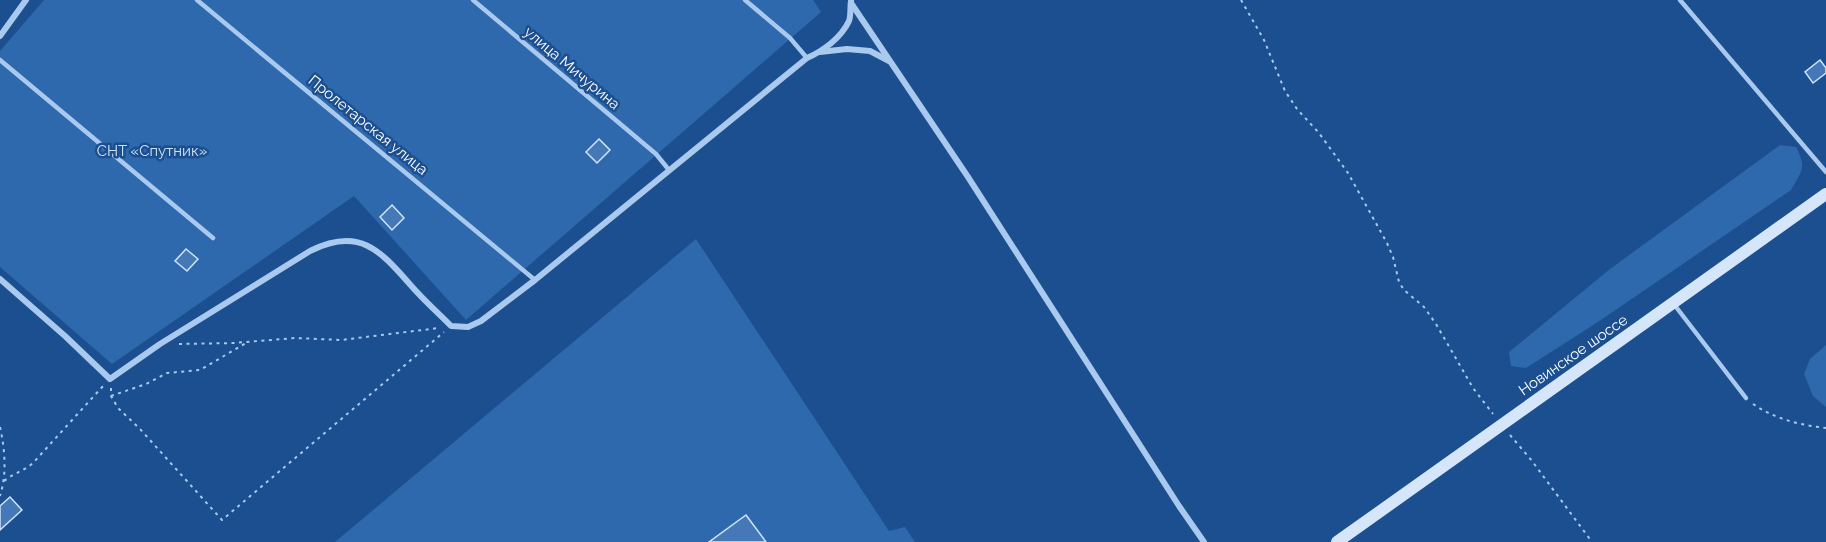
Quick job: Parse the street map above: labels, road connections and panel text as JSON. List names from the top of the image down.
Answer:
{
  "streets": {
    "main road": ["Новинское шоссе"],
    "lane": ["улица Мичурина", "Пролетарская улица"]
  },
  "parks": ["СНТ «Спутник»"]
}
